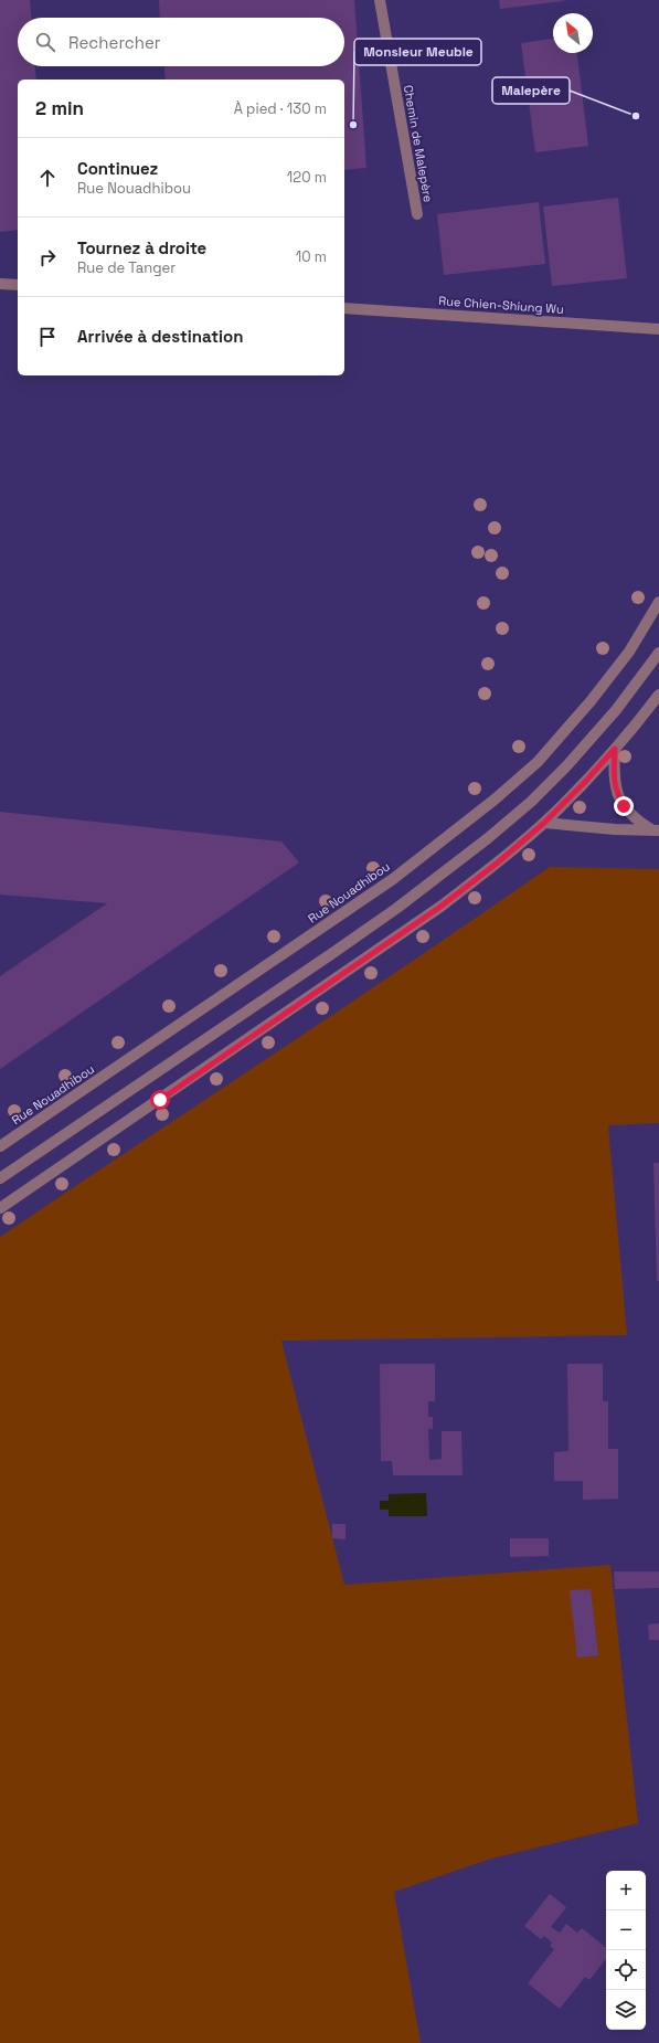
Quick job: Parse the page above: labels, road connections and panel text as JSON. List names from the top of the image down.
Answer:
{
  "streets": {
    "street": ["Chemin de Malepère", "Rue Chien-Shiung Wu", "Rue Nouadhibou"]
  },
  "places": ["Malepère", "Monsieur Meuble"],
  "north": "top left",
  "page": {
    "search": "Rechercher",
    "heading": ["2 min", "À pied · 130 m"],
    "list": [
      ["Continuez", "Rue Nouadhibou", "120 m"],
      ["Tournez à droite", "Rue de Tanger", "10 m"],
      "Arrivée à destination"
    ],
    "map_buttons": ["+", "−"]
  }
}
